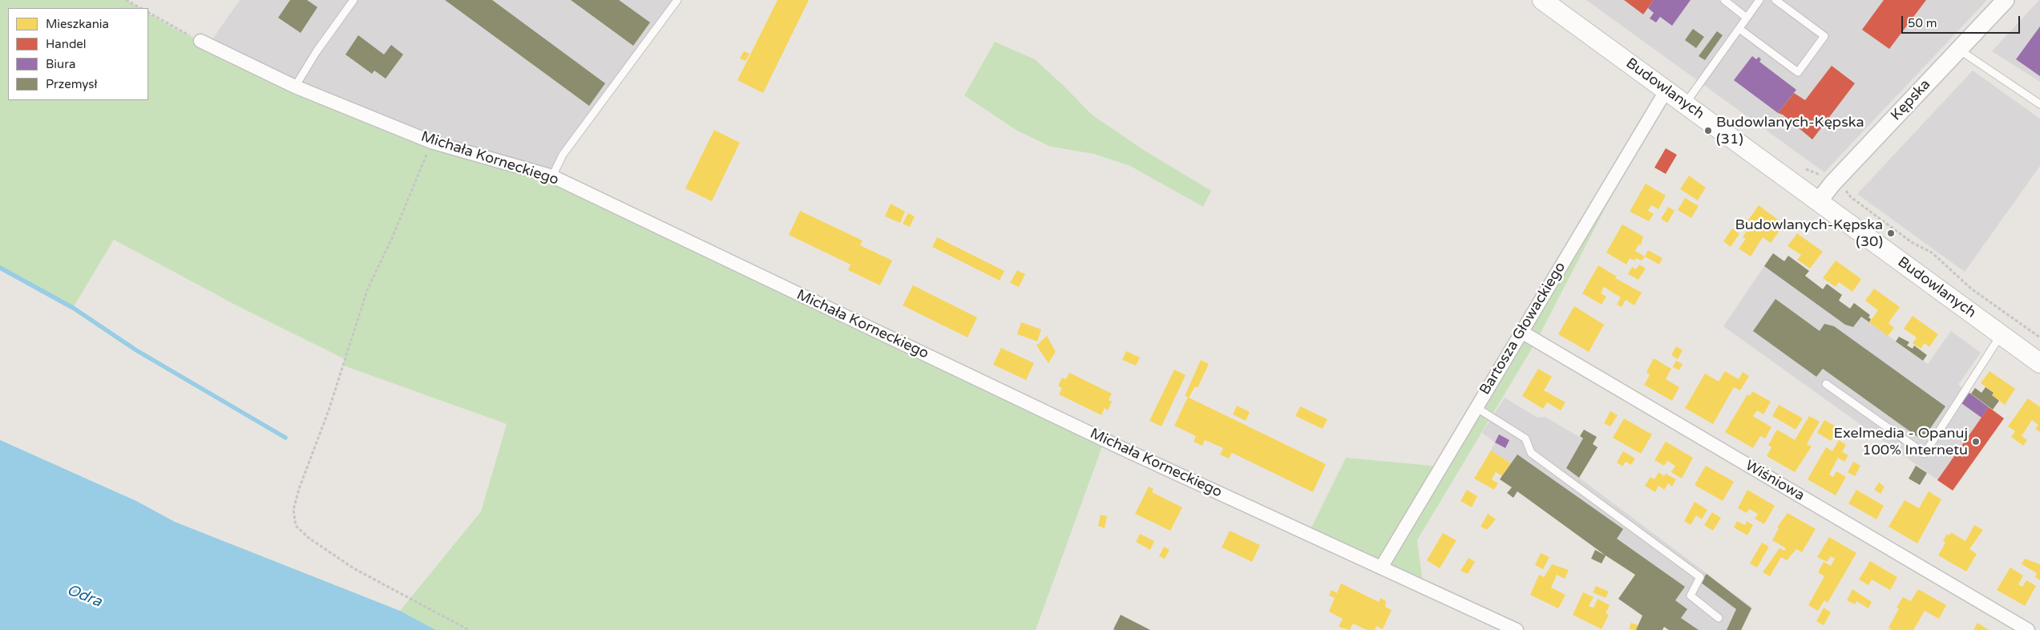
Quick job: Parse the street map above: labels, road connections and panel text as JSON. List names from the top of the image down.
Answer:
{
  "streets": {
    "main road": ["Budowlanych"],
    "street": [
      "Kępska",
      "Michała Korneckiego",
      "Bartosza Głowackiego",
      "Wiśniowa"
    ]
  },
  "crossings": [
    ["Budowlanych", "Kępska"],
    ["Budowlanych", "Bartosza Głowackiego"],
    ["Michała Korneckiego", "Bartosza Głowackiego"],
    ["Bartosza Głowackiego", "Wiśniowa"]
  ],
  "water": ["Odra"],
  "places": ["Budowlanych-Kępska (31)", "Budowlanych-Kępska (30)", "Exelmedia - Opanuj 100% Internetu"],
  "legend": [
    "Mieszkania",
    "Handel",
    "Biura",
    "Przemysł"
  ],
  "scale_bar": "50 m"
}
